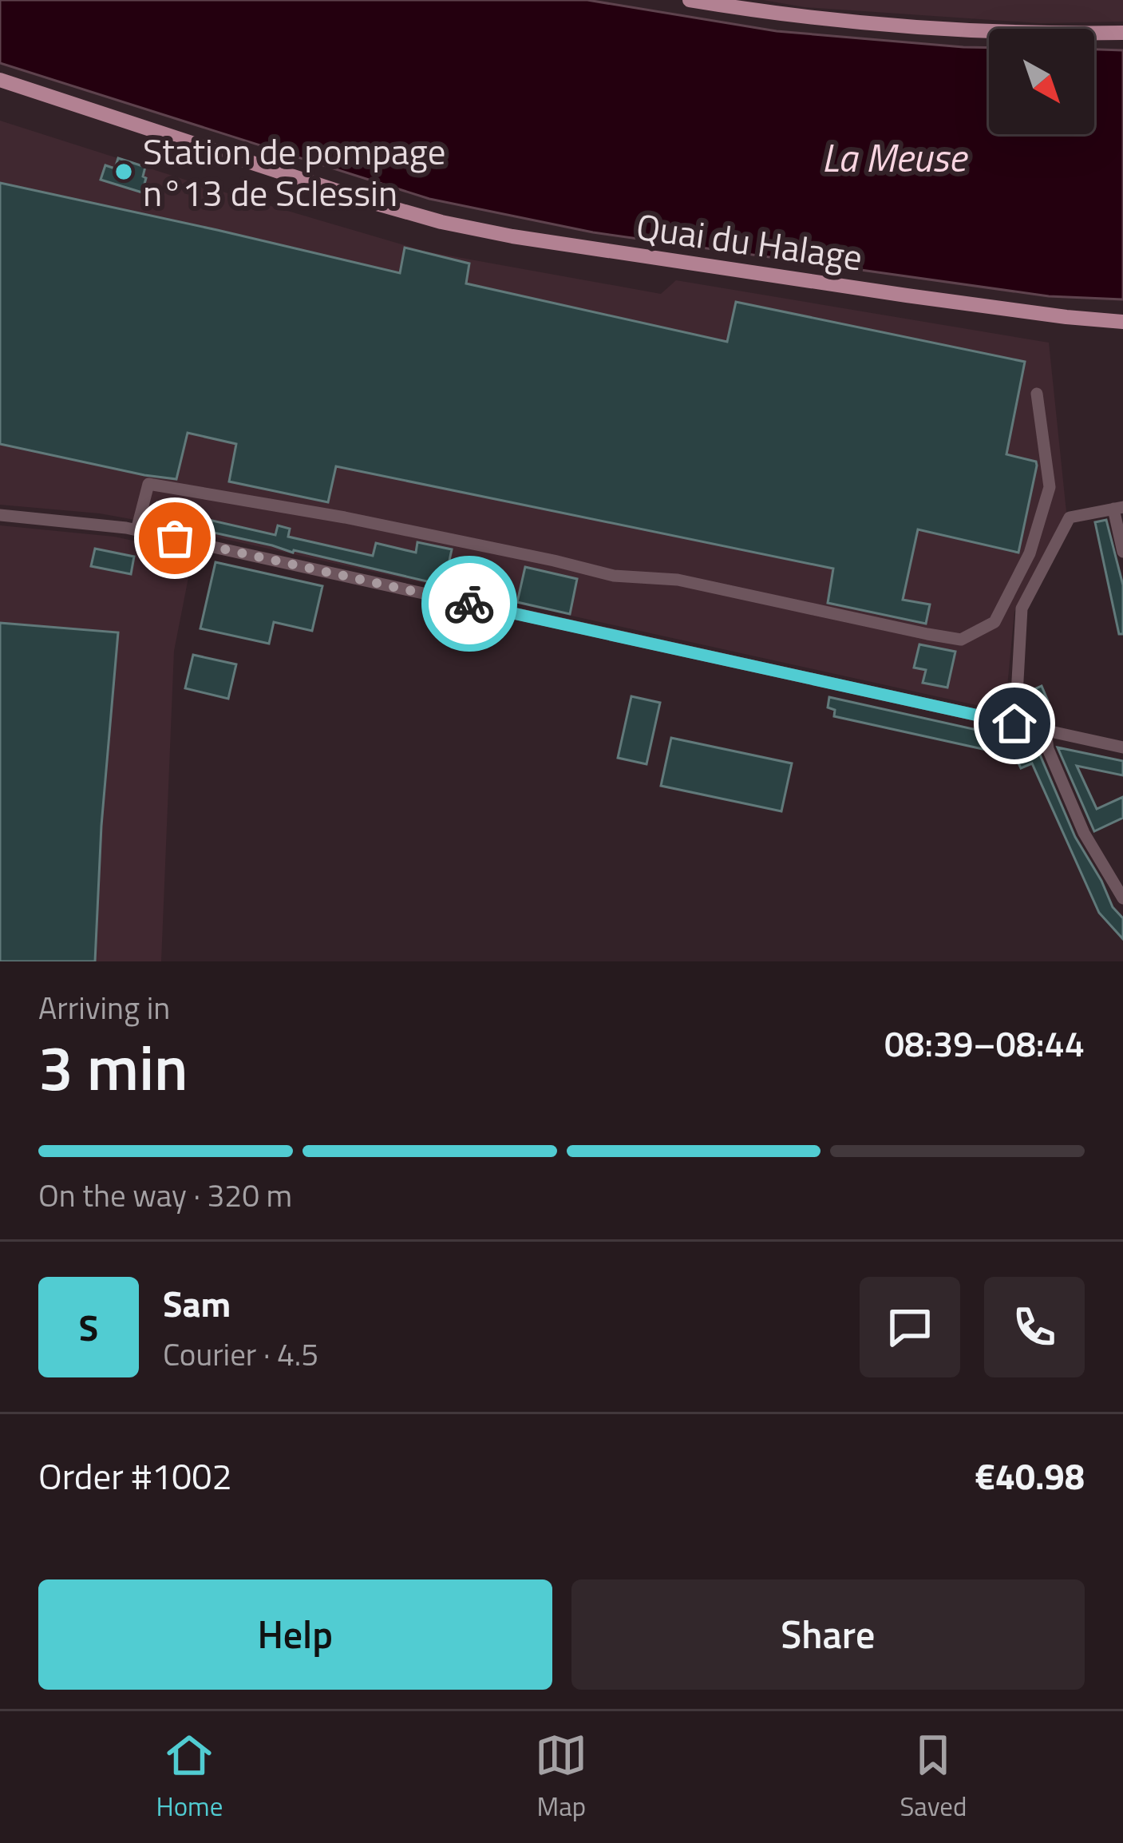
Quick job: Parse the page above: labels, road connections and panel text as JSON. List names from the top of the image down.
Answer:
{
  "streets": {
    "main road": ["Quai du Halage"]
  },
  "water": ["La Meuse"],
  "places": ["Station de pompage n°13 de Sclessin"],
  "north": "bottom right",
  "page": {
    "heading": ["3 min", "Arriving in", "08:39–08:44"],
    "panel": [
      "Sam",
      "Courier · 4.5",
      "Order #1002",
      "€40.98"
    ],
    "bar": "On the way · 320 m",
    "round": "S",
    "buttons": ["Help", "Share"],
    "tabs": ["Home", "Map", "Saved"]
  }
}
